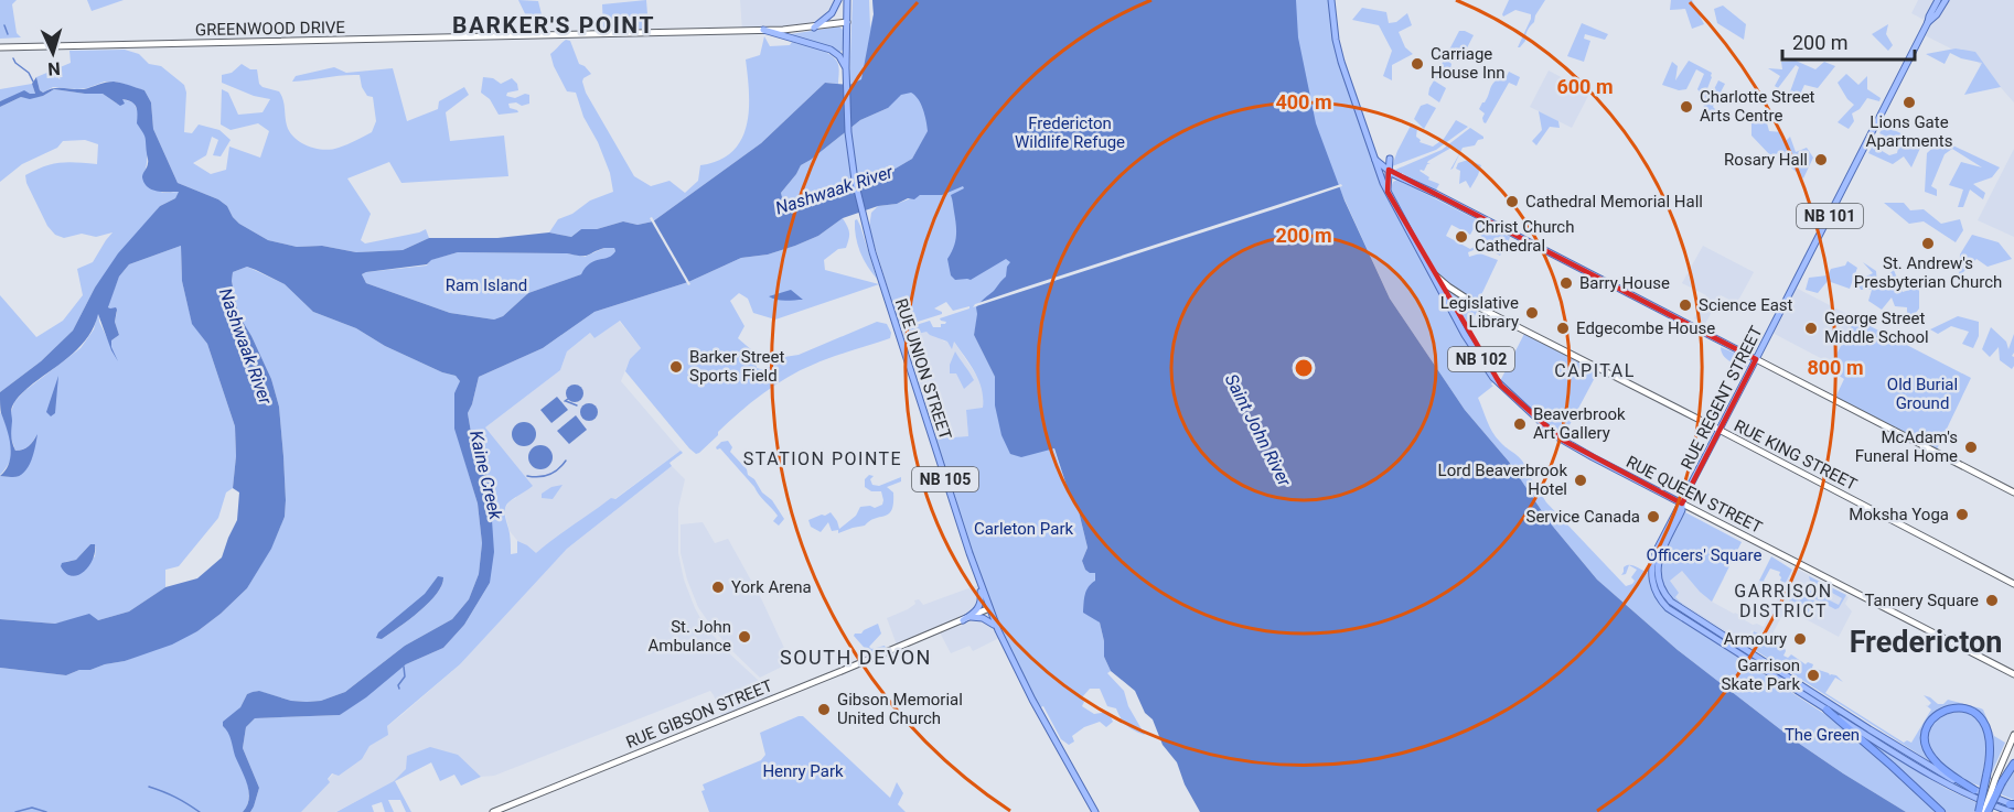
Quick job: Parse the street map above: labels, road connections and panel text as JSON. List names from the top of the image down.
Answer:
{
  "streets": {
    "main road": [
      "GREENWOOD DRIVE",
      "NB 101",
      "NB 102",
      "RUE UNION STREET",
      "RUE REGENT STREET",
      "RUE KING STREET",
      "NB 105",
      "RUE QUEEN STREET",
      "RUE GIBSON STREET"
    ]
  },
  "crossings": [
    ["GREENWOOD DRIVE", "RUE UNION STREET"],
    ["GREENWOOD DRIVE", "NB 105"],
    ["NB 102", "RUE QUEEN STREET"],
    ["RUE UNION STREET", "NB 105"],
    ["RUE UNION STREET", "RUE GIBSON STREET"],
    ["RUE REGENT STREET", "RUE KING STREET"],
    ["RUE REGENT STREET", "RUE QUEEN STREET"],
    ["RUE KING STREET", "RUE QUEEN STREET"]
  ],
  "districts": [
    "BARKER'S POINT",
    "CAPITAL",
    "STATION POINTE",
    "GARRISON DISTRICT",
    "Fredericton",
    "SOUTH DEVON"
  ],
  "water": ["Nashwaak River", "Saint John River", "Kaine Creek"],
  "parks": [
    "Fredericton Wildlife Refuge",
    "Ram Island",
    "Old Burial Ground",
    "Carleton Park",
    "Officers' Square",
    "The Green",
    "Henry Park"
  ],
  "places": [
    "Carriage House Inn",
    "Lions Gate Apartments",
    "Charlotte Street Arts Centre",
    "Rosary Hall",
    "Cathedral Memorial Hall",
    "Christ Church Cathedral",
    "St. Andrew's Presbyterian Church",
    "Barry House",
    "Science East",
    "Legislative Library",
    "Edgecombe House",
    "George Street Middle School",
    "Barker Street Sports Field",
    "Beaverbrook Art Gallery",
    "McAdam's Funeral Home",
    "Lord Beaverbrook Hotel",
    "Moksha Yoga",
    "Service Canada",
    "York Arena",
    "Tannery Square",
    "St. John Ambulance",
    "Armoury",
    "Garrison Skate Park",
    "Gibson Memorial United Church"
  ],
  "scale_bar": "200 m",
  "north": "bottom",
  "rings": [
    "600 m",
    "400 m",
    "200 m",
    "800 m"
  ]
}
